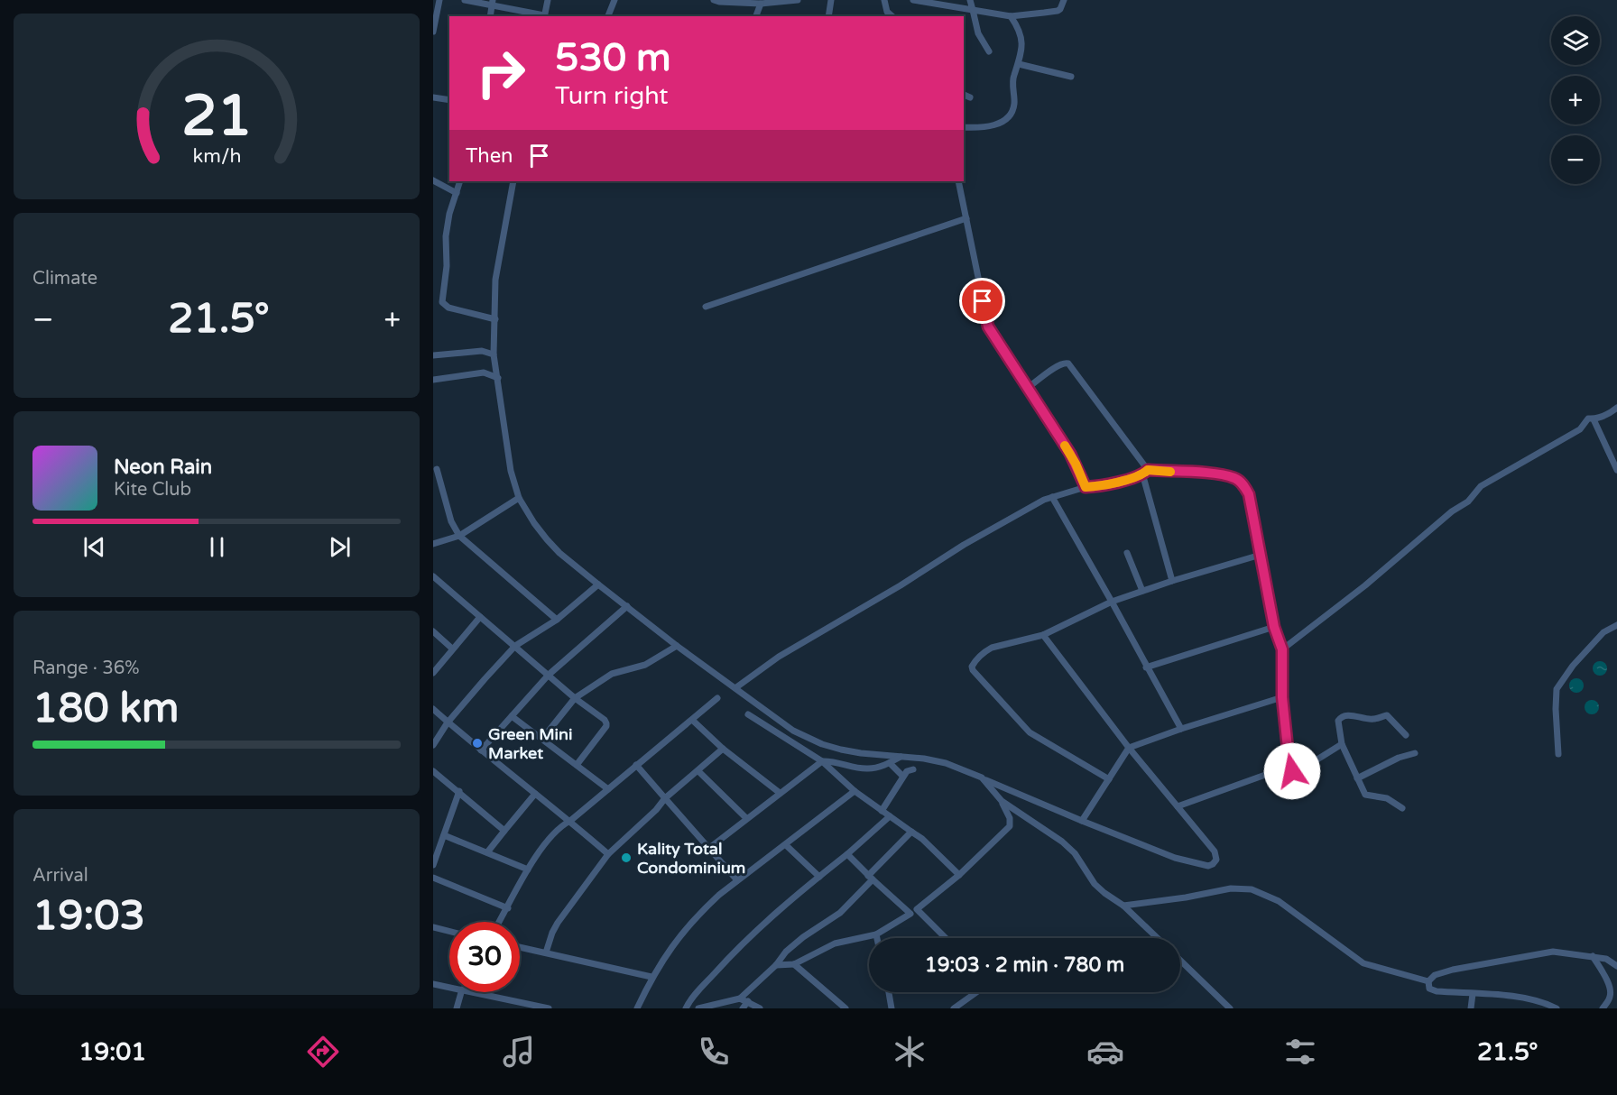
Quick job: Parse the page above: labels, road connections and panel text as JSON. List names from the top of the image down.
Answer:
{
  "places": ["Green Mini Market", "Kality Total Condominium"],
  "page": {
    "map_buttons": ["+", "−"],
    "turn": ["530 m", "Turn right"],
    "then": "Then",
    "tile": [
      "Climate",
      ["Range · 36%", "180 km"],
      ["Arrival", "19:03"]
    ],
    "heat": ["−", "21.5°", "+"],
    "song": ["Neon Rain", "Kite Club"],
    "limit": "30",
    "trip": "19:03 · 2 min · 780 m",
    "tabs": ["19:01", "21.5°"],
    "gauge": ["21", "km/h"]
  }
}
